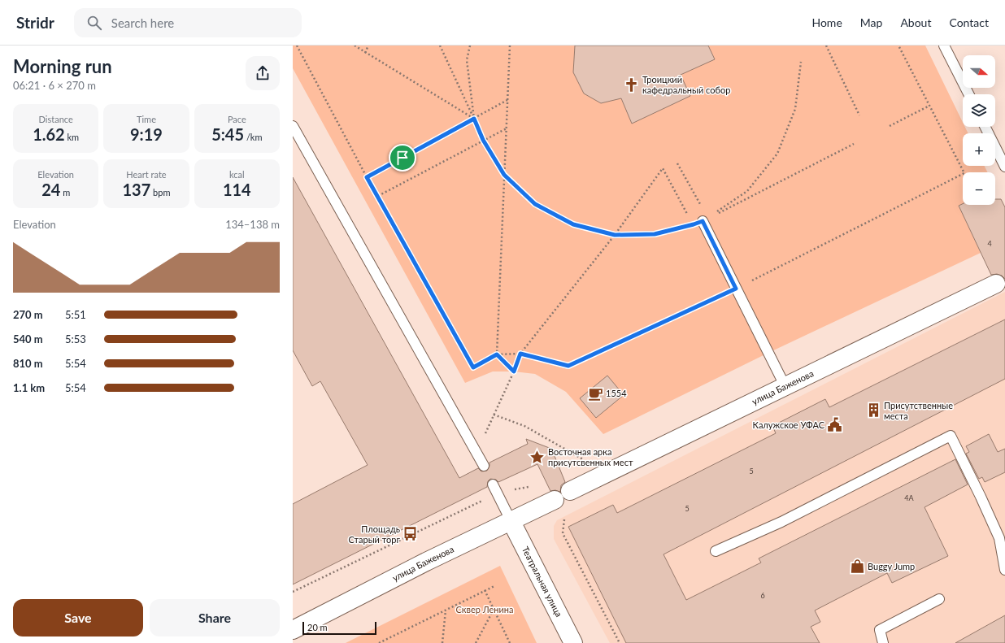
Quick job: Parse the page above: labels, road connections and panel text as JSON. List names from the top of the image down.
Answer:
{
  "streets": {
    "street": ["улица Баженова", "Театральная улица"]
  },
  "crossings": [
    ["улица Баженова", "Театральная улица"]
  ],
  "parks": ["Сквер Ленина"],
  "places": {
    "church": ["Троицкий кафедральный собор"],
    "cafe": ["1554"],
    "building": ["Присутственные места"],
    "public building": ["Калужское УФАС"],
    "place": ["Восточная арка присутсвенных мест"],
    "bus stop": ["Площадь Старый торг"],
    "shop": ["Buggy Jump"]
  },
  "house_numbers": [
    "4",
    "5",
    "4А",
    "5",
    "6"
  ],
  "scale_bar": "20 m",
  "north": "right",
  "page": {
    "header": "Stridr",
    "search": "Search here",
    "nav": [
      "Home",
      "Map",
      "About",
      "Contact"
    ],
    "heading": ["Morning run", "06:21 · 6 × 270 m"],
    "map_buttons": ["+", "−"],
    "stats": [
      ["Distance", "1.62 km"],
      ["Time", "9:19"],
      ["Pace", "5:45 /km"],
      ["Elevation", "24 m"],
      ["Heart rate", "137 bpm"],
      ["kcal", "114"]
    ],
    "chart": ["Elevation", "134–138 m"],
    "list": [
      {
        "name": "270 m",
        "note": "5:51"
      },
      {
        "name": "540 m",
        "note": "5:53"
      },
      {
        "name": "810 m",
        "note": "5:54"
      },
      {
        "name": "1.1 km",
        "note": "5:54"
      }
    ],
    "buttons": ["Save", "Share"],
    "scale": "20 m"
  }
}
